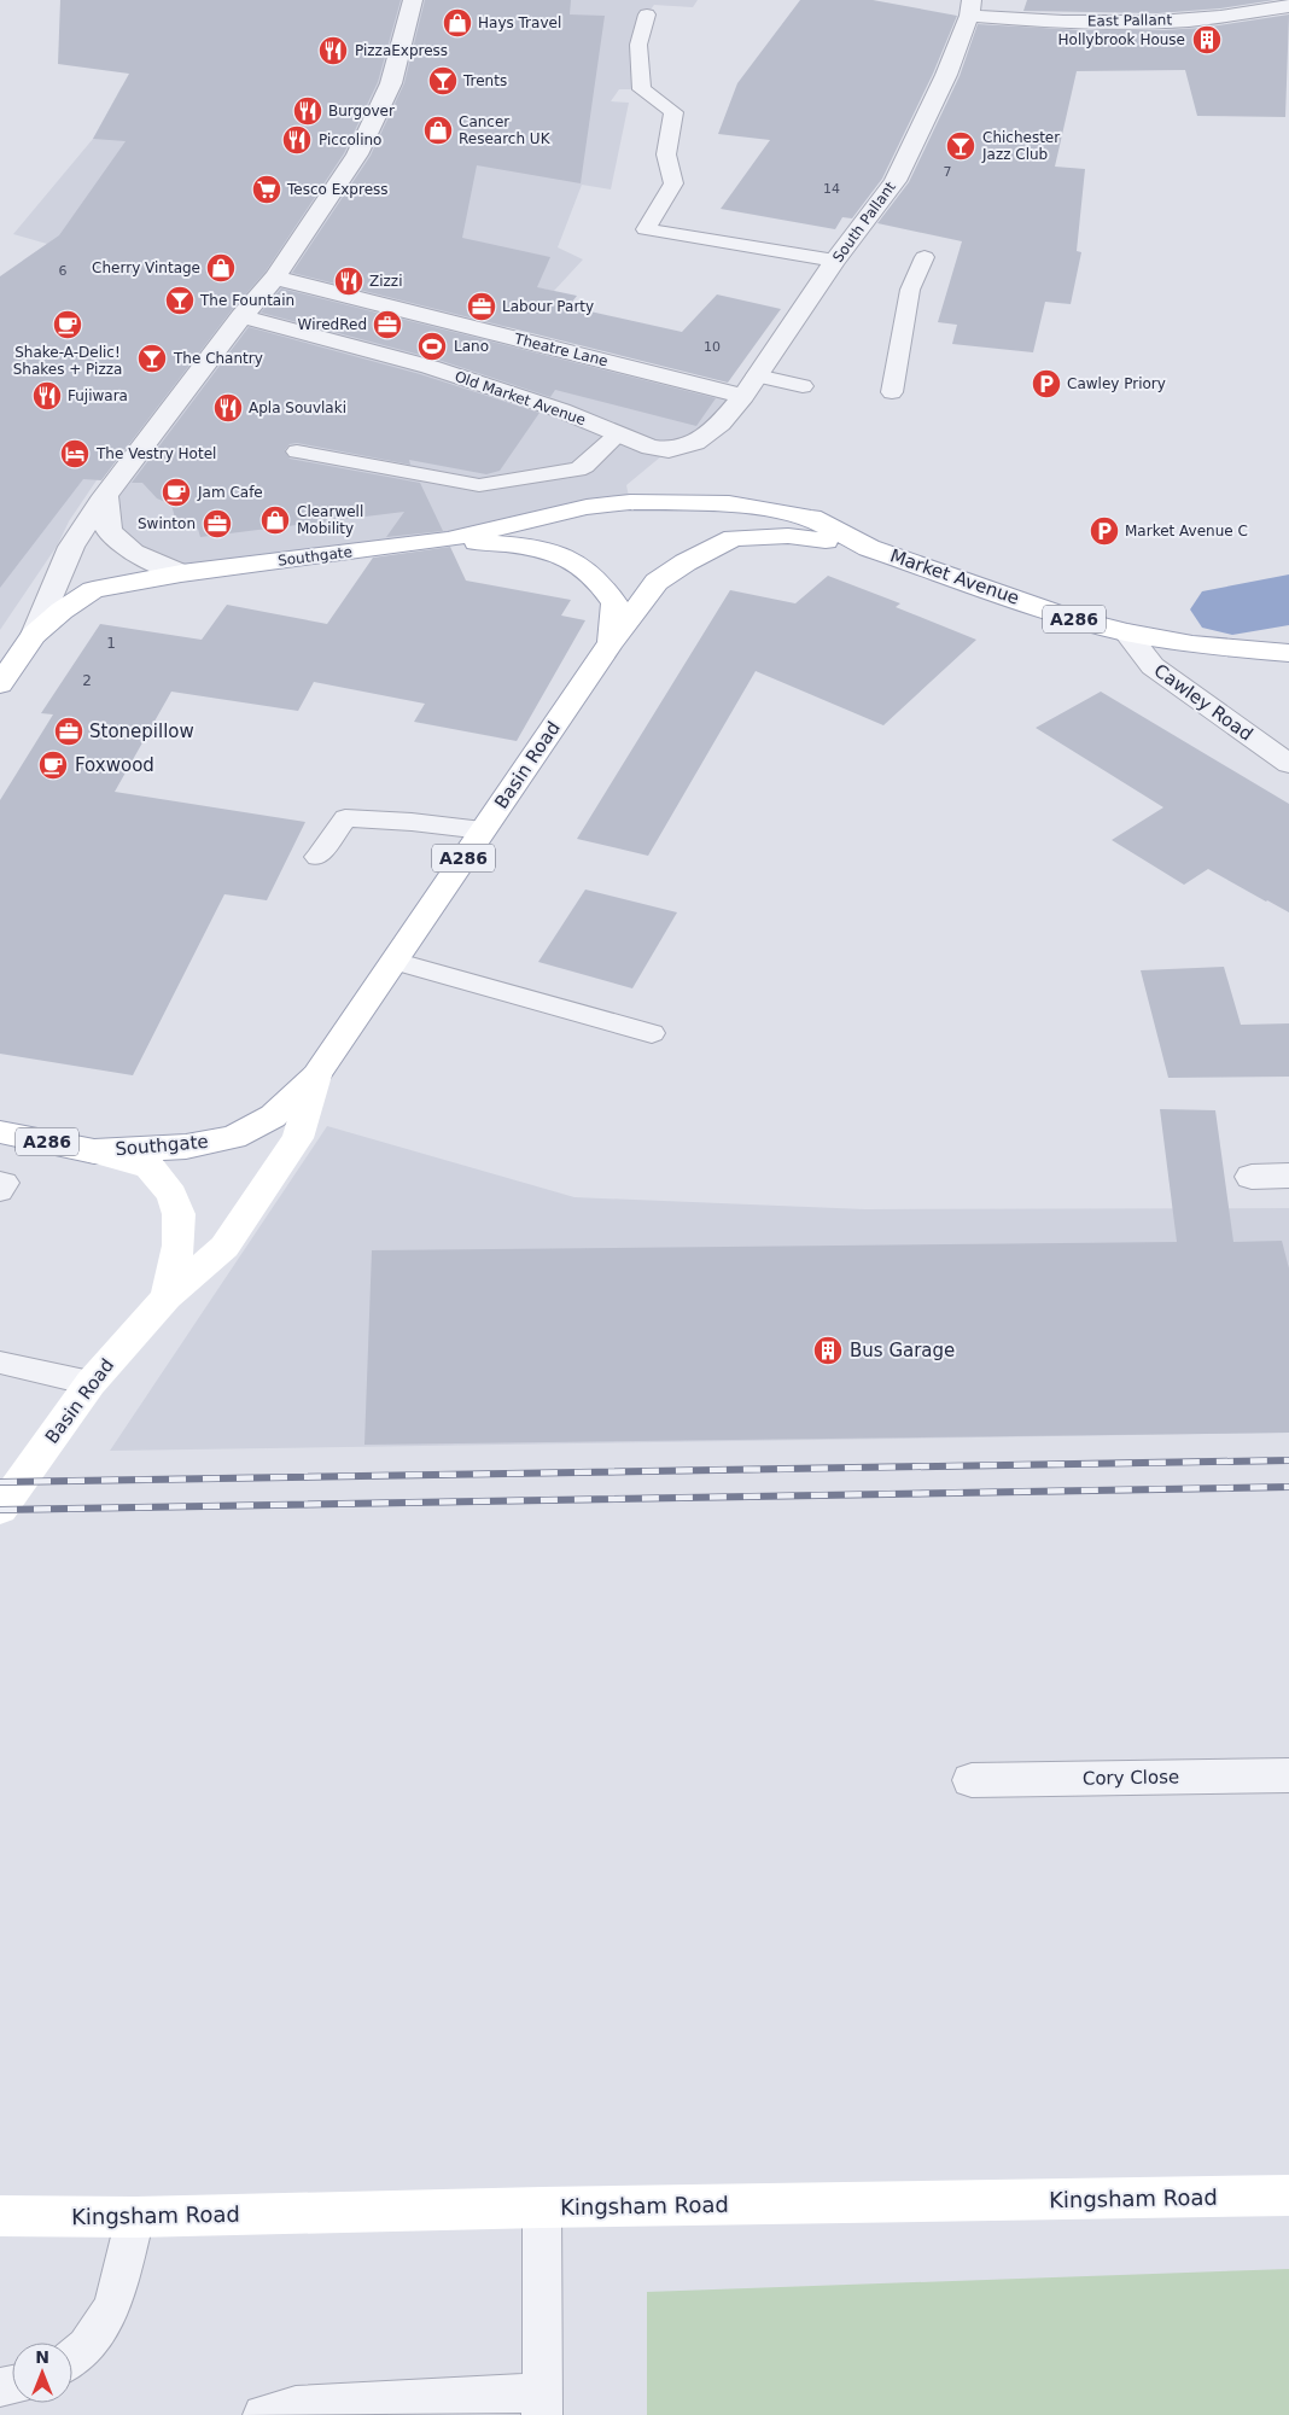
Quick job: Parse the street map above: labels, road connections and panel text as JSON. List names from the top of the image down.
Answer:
{
  "streets": {
    "main road": [
      "Southgate",
      "Market Avenue",
      "A286",
      "Basin Road",
      "Kingsham Road"
    ],
    "street": [
      "East Pallant",
      "South Pallant",
      "Theatre Lane",
      "Old Market Avenue",
      "Cawley Road",
      "Cory Close"
    ]
  },
  "crossings": [
    ["East Pallant", "South Pallant"],
    ["South Pallant", "Theatre Lane"],
    ["South Pallant", "Old Market Avenue"],
    ["Theatre Lane", "Southgate"],
    ["Old Market Avenue", "Southgate"],
    ["Southgate", "A286"],
    ["Southgate", "Basin Road"],
    ["Market Avenue", "A286"],
    ["Market Avenue", "Cawley Road"],
    ["A286", "Basin Road"]
  ],
  "places": {
    "shop": [
      "Hays Travel",
      "Cancer Research UK",
      "Cherry Vintage",
      "Clearwell Mobility"
    ],
    "building": ["Hollybrook House", "Bus Garage"],
    "restaurant": [
      "PizzaExpress",
      "Burgover",
      "Piccolino",
      "Zizzi",
      "Fujiwara",
      "Apla Souvlaki"
    ],
    "bar": [
      "Trents",
      "Chichester Jazz Club",
      "The Fountain",
      "The Chantry"
    ],
    "supermarket": ["Tesco Express"],
    "office": [
      "Labour Party",
      "WiredRed",
      "Swinton",
      "Stonepillow"
    ],
    "cafe": ["Shake-A-Delic! Shakes + Pizza", "Jam Cafe", "Foxwood"],
    "sports": ["Lano"],
    "parking": ["Cawley Priory", "Market Avenue C"],
    "hotel": ["The Vestry Hotel"]
  },
  "house_numbers": [
    "7",
    "14",
    "6",
    "10",
    "1",
    "2"
  ],
  "north": "top"
}
